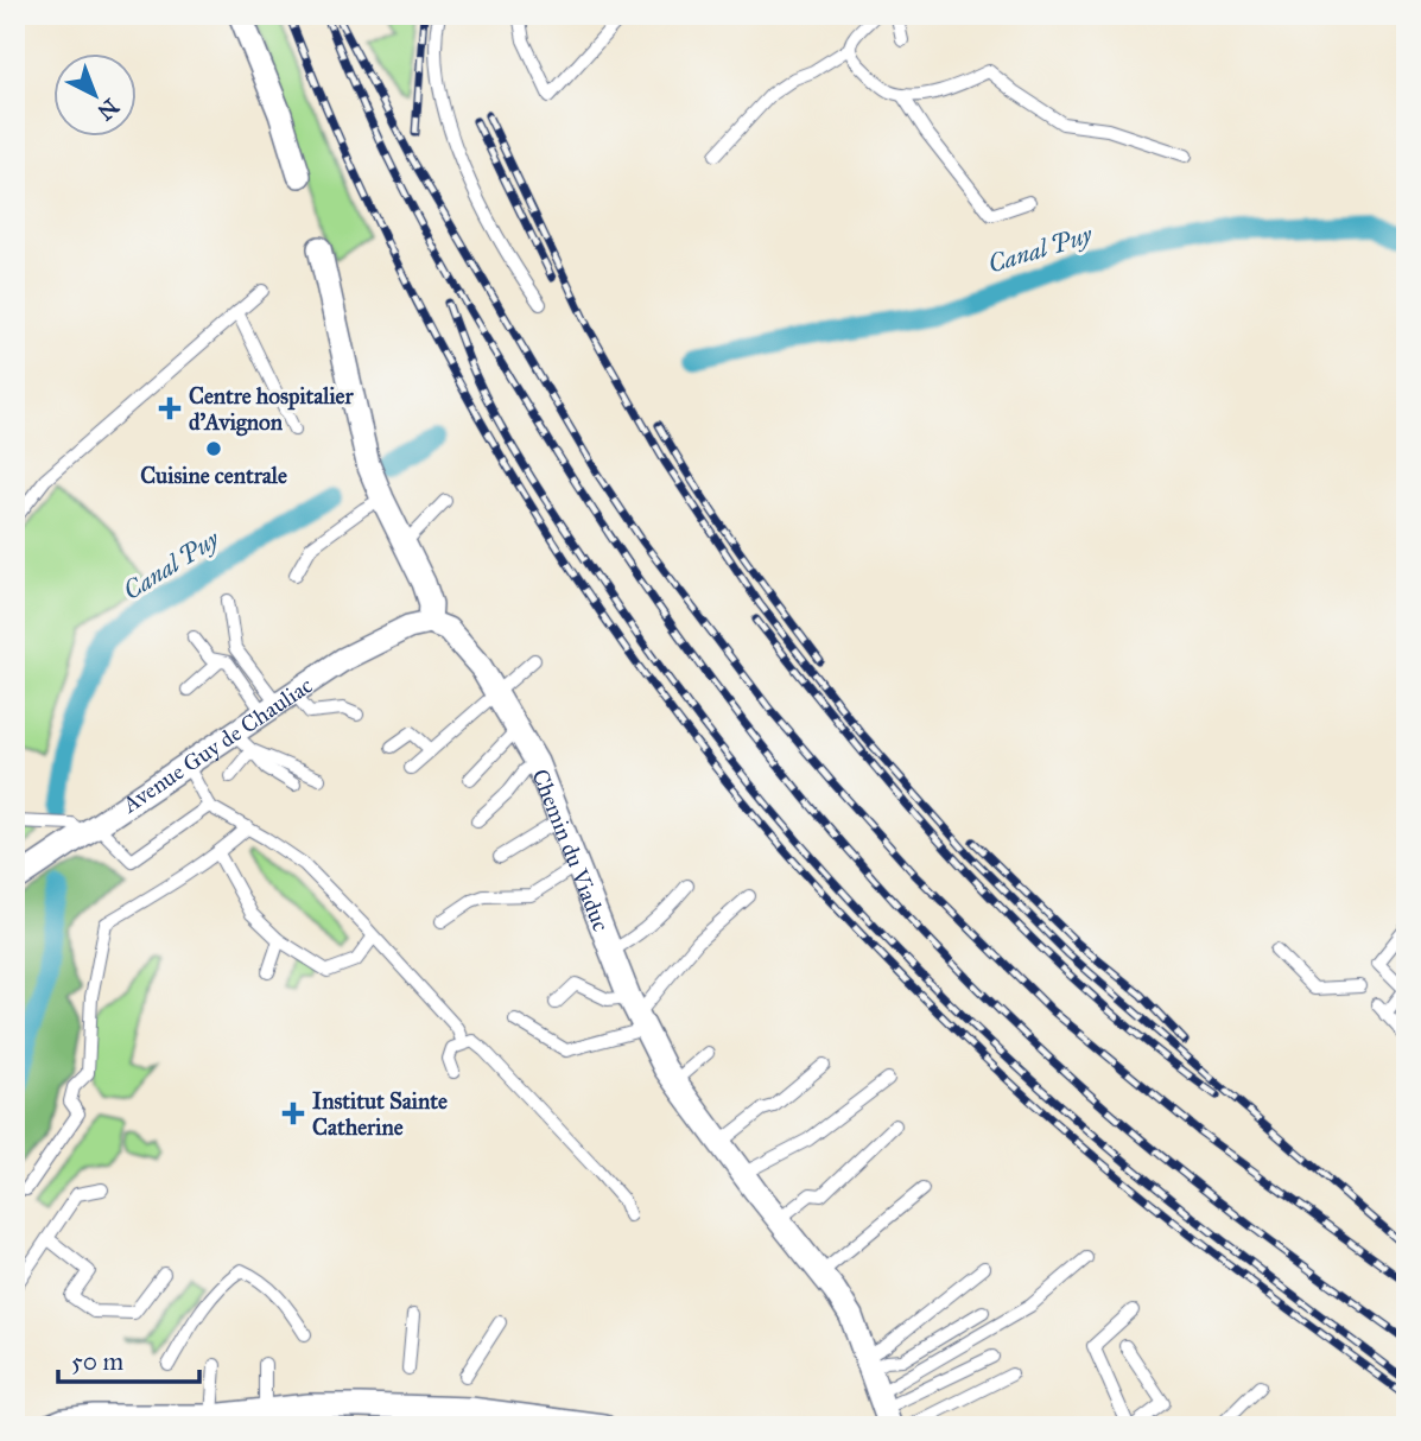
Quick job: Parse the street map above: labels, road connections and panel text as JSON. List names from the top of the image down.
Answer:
{
  "streets": {
    "street": ["Avenue Guy de Chauliac", "Chemin du Viaduc"]
  },
  "crossings": [
    ["Avenue Guy de Chauliac", "Chemin du Viaduc"]
  ],
  "water": ["Canal Puy"],
  "places": {
    "health": ["Centre hospitalier d'Avignon", "Institut Sainte Catherine"],
    "other": ["Cuisine centrale"]
  },
  "scale_bar": "50 m",
  "north": "bottom right"
}
